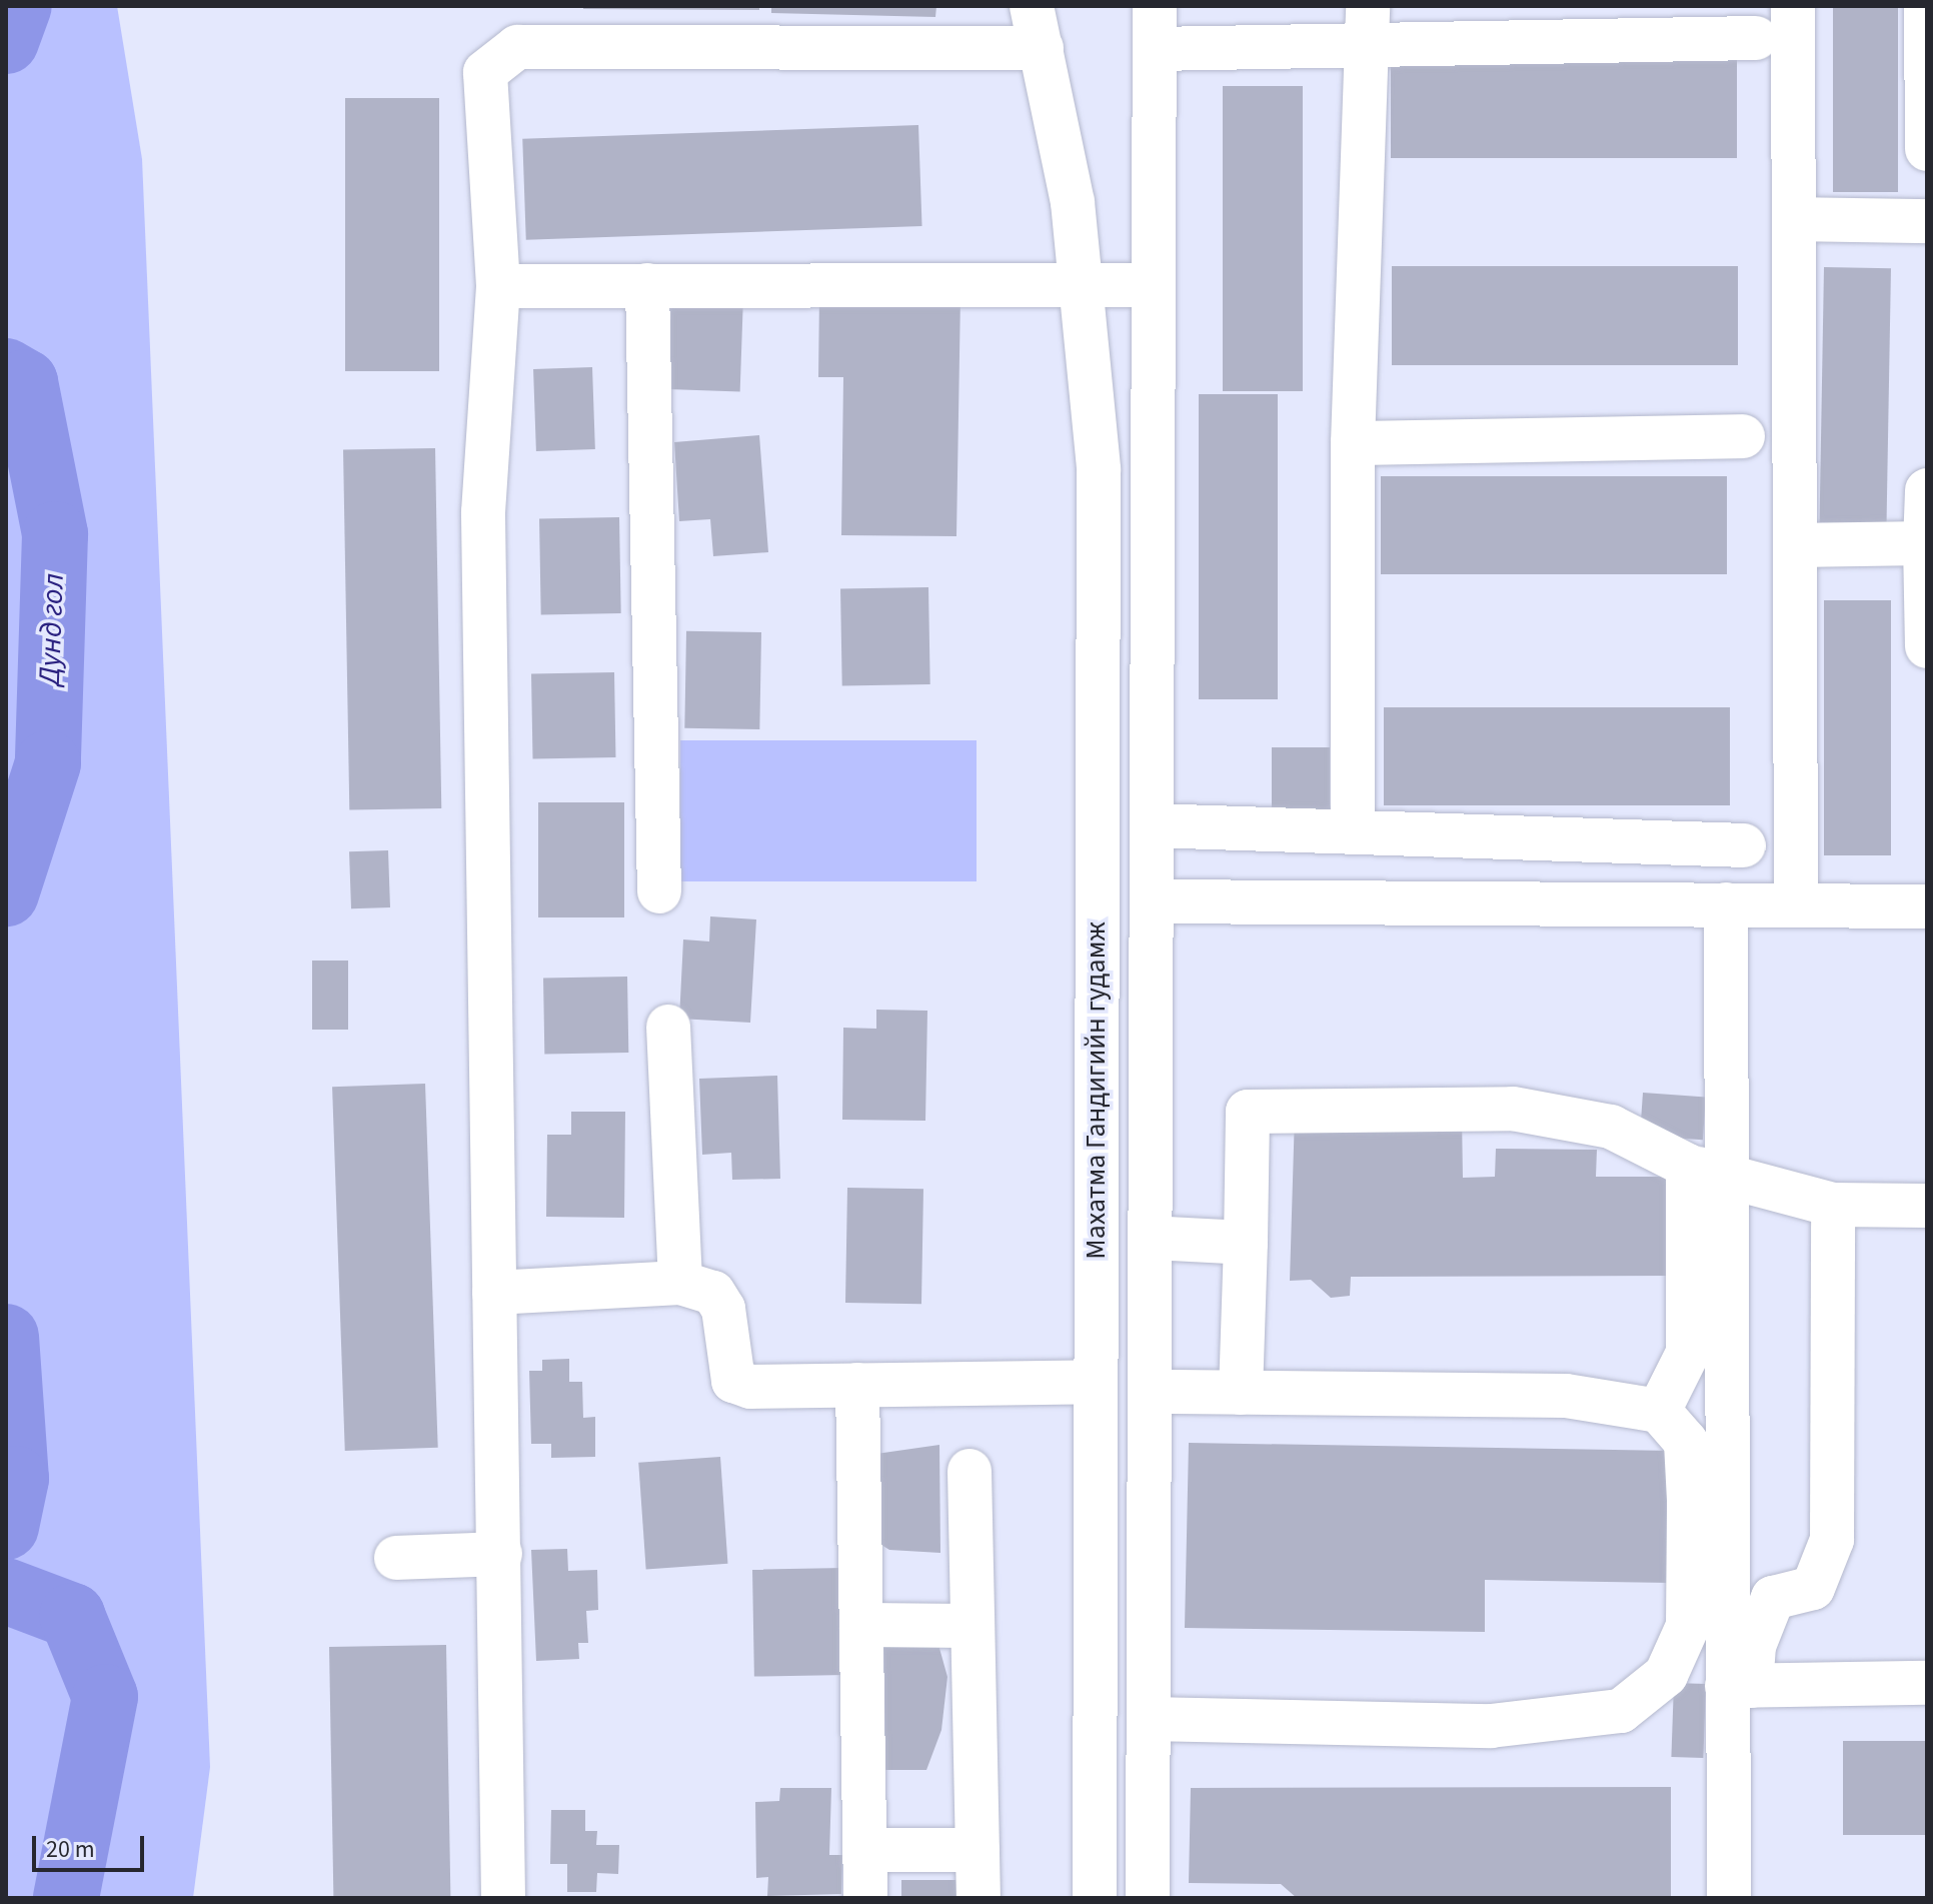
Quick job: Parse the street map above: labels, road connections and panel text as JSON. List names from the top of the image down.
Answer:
{
  "streets": {
    "street": ["Махатма Гандигийн гудамж"]
  },
  "water": ["Дунд гол"],
  "scale_bar": "20 m"
}
